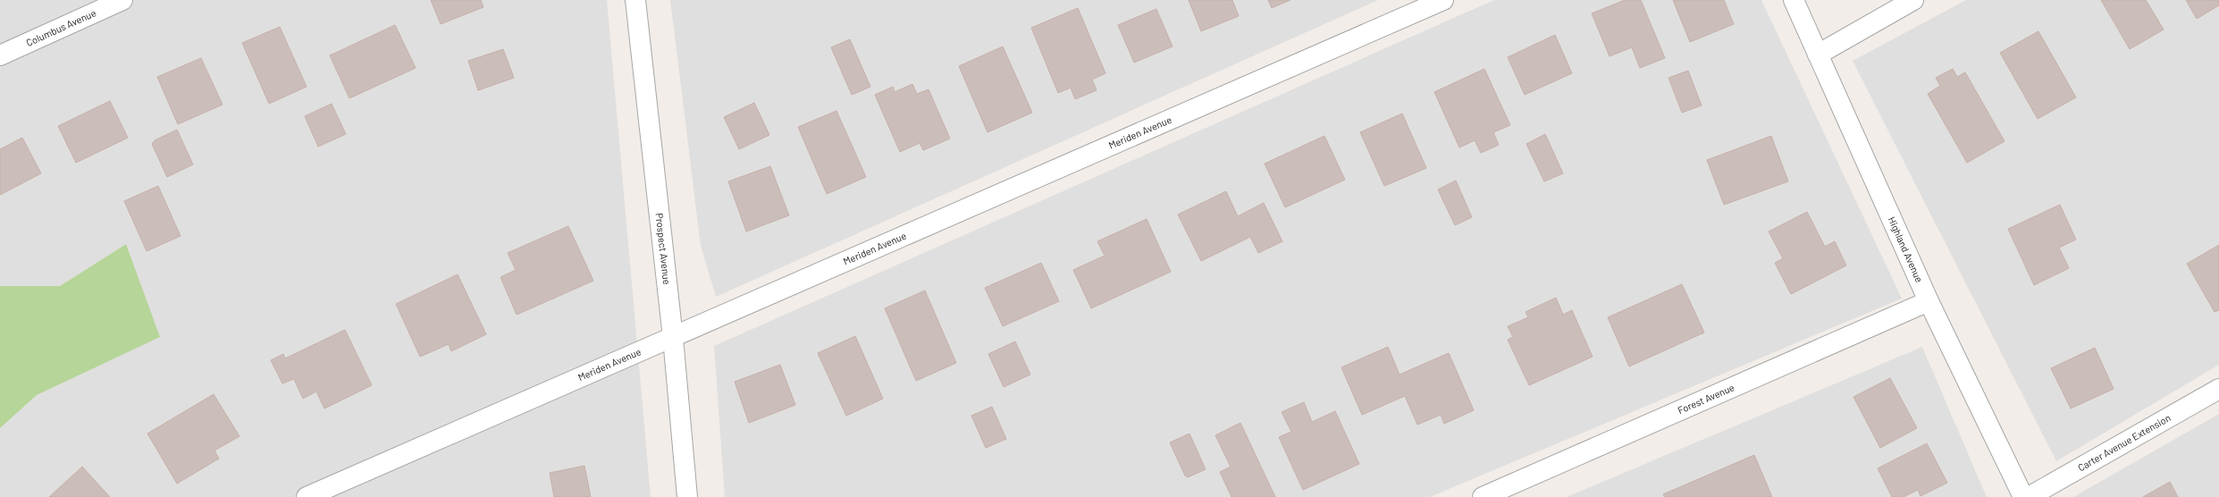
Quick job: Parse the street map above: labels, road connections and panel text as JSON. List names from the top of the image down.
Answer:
{
  "streets": {
    "street": [
      "Columbus Avenue",
      "Meriden Avenue",
      "Prospect Avenue",
      "Highland Avenue",
      "Forest Avenue",
      "Carter Avenue Extension"
    ]
  },
  "crossings": [
    ["Meriden Avenue", "Prospect Avenue"],
    ["Highland Avenue", "Forest Avenue"]
  ]
}
